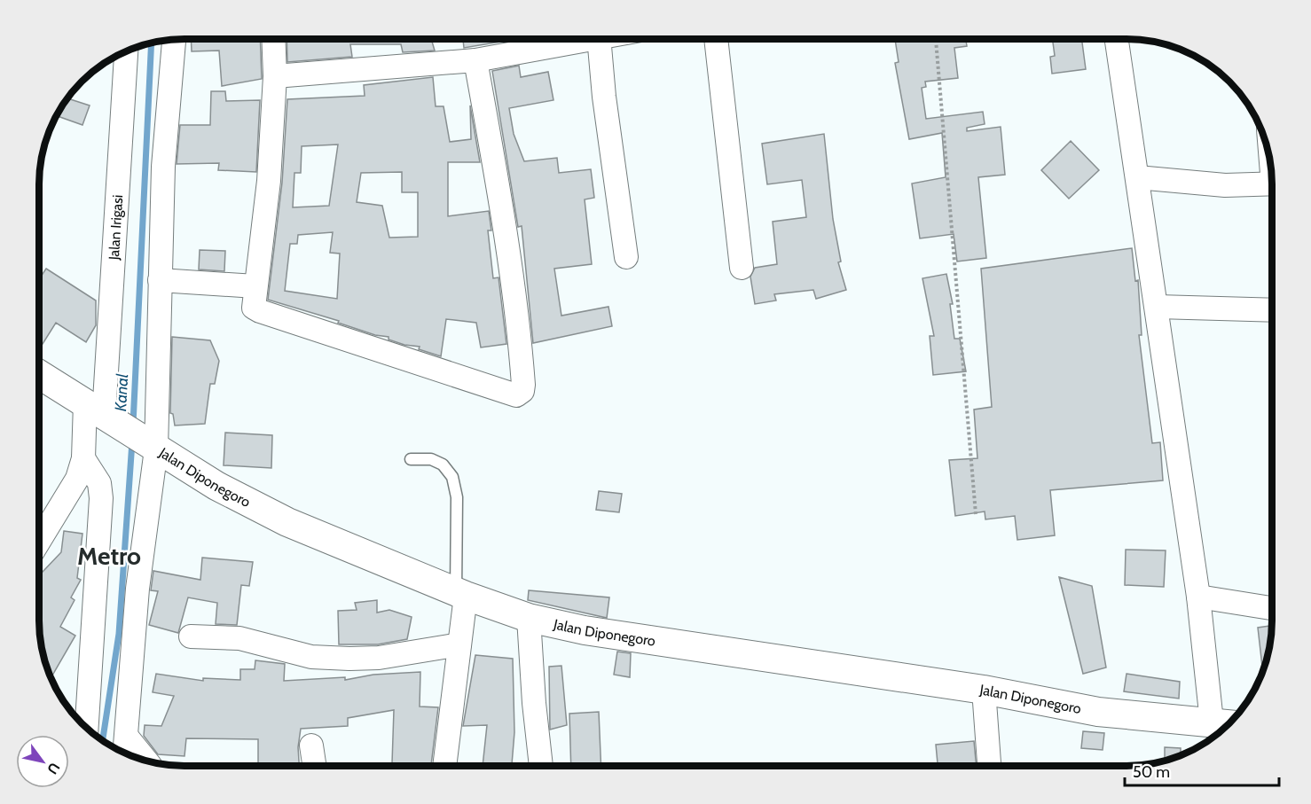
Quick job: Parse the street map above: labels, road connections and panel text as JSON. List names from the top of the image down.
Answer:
{
  "streets": {
    "street": ["Jalan Irigasi", "Jalan Diponegoro"]
  },
  "crossings": [
    ["Jalan Irigasi", "Jalan Diponegoro"]
  ],
  "districts": ["Metro"],
  "water": ["Kanal"],
  "scale_bar": "50 m",
  "north": "bottom right"
}
